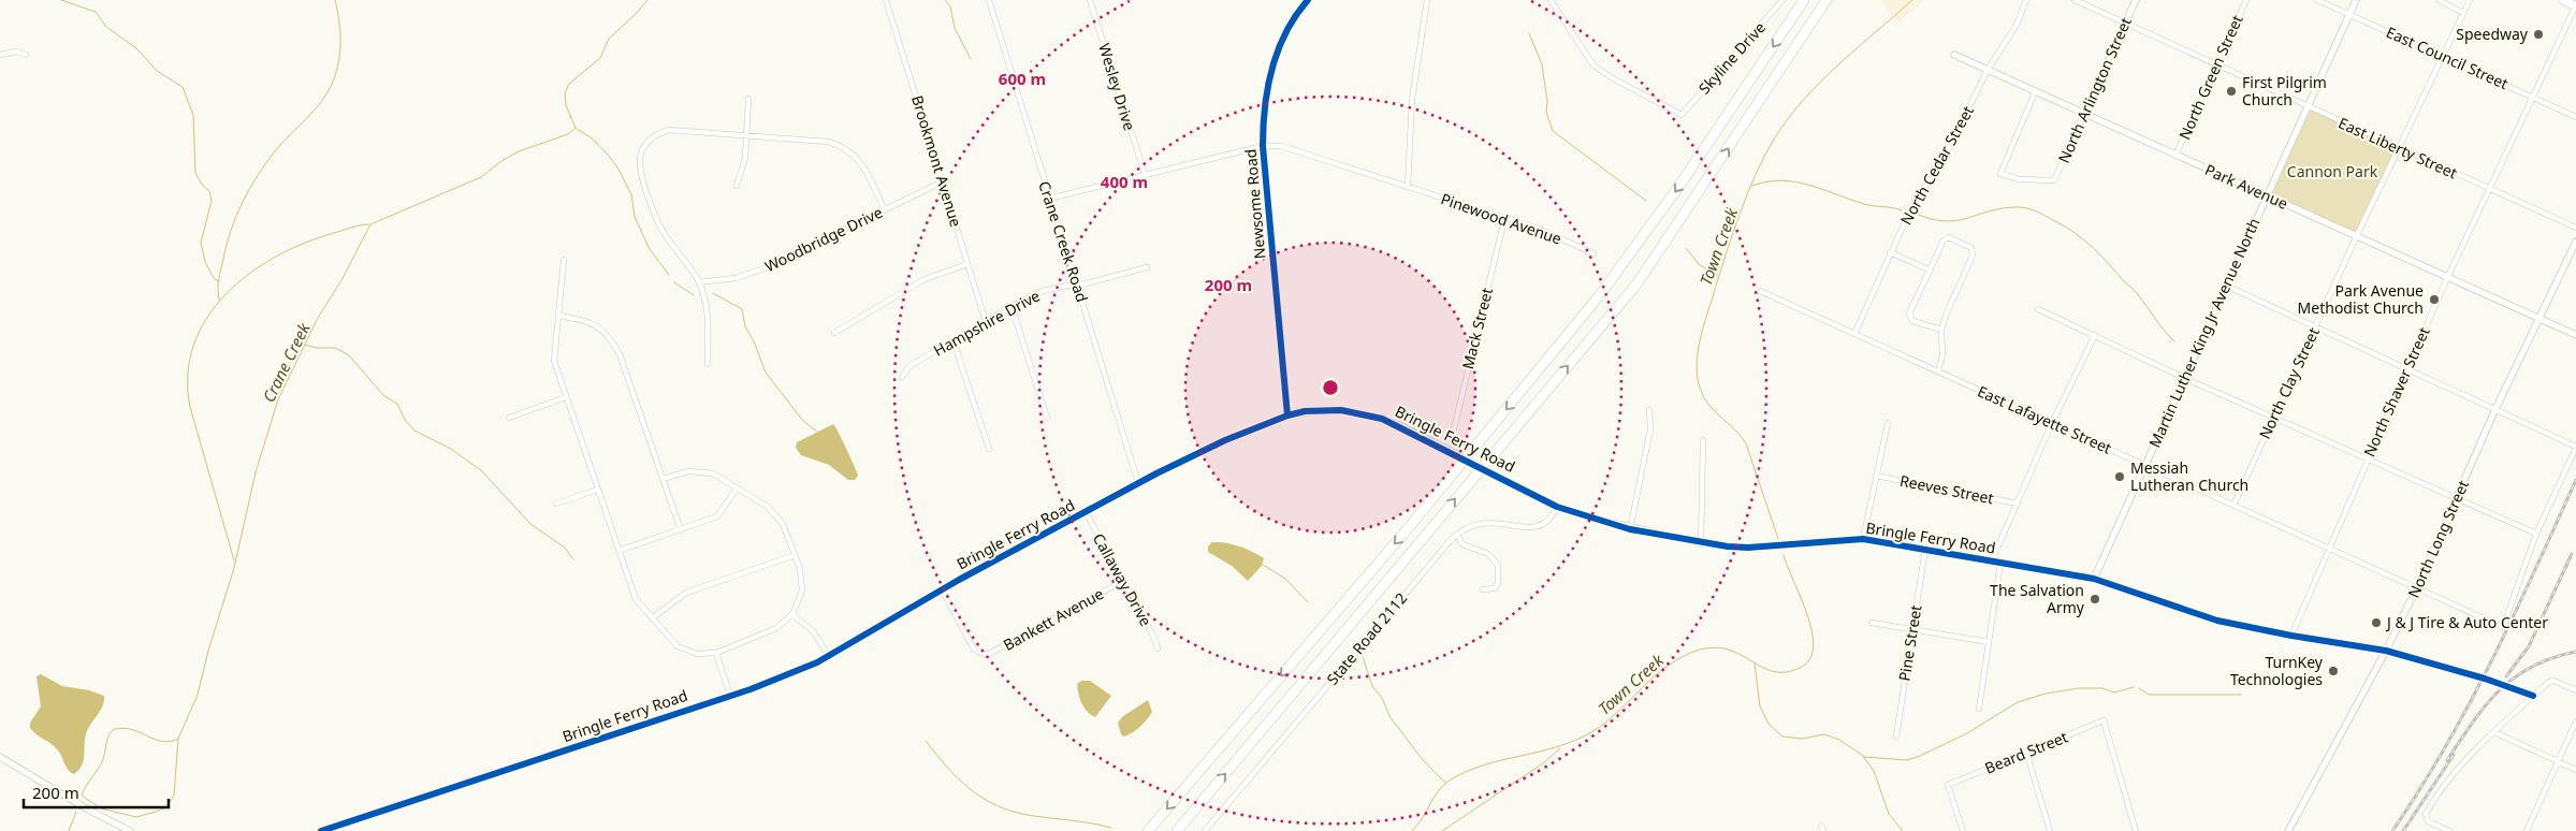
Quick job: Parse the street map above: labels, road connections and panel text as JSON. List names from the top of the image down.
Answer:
{
  "streets": {
    "street": [
      "Skyline Drive",
      "East Council Street",
      "North Green Street",
      "Wesley Drive",
      "North Arlington Street",
      "East Liberty Street",
      "Brookmont Avenue",
      "North Cedar Street",
      "Park Avenue",
      "Newsome Road",
      "Pinewood Avenue",
      "Woodbridge Drive",
      "Crane Creek Road",
      "Hampshire Drive",
      "Mack Street",
      "Martin Luther King Jr Avenue North",
      "North Clay Street",
      "North Shaver Street",
      "East Lafayette Street",
      "Bringle Ferry Road",
      "Reeves Street",
      "North Long Street",
      "Callaway Drive",
      "Bankett Avenue",
      "State Road 2112",
      "Pine Street",
      "Beard Street"
    ]
  },
  "crossings": [
    ["East Council Street", "Martin Luther King Jr Avenue North"],
    ["East Council Street", "North Clay Street"],
    ["East Council Street", "North Shaver Street"],
    ["North Green Street", "East Liberty Street"],
    ["North Green Street", "Park Avenue"],
    ["Wesley Drive", "Pinewood Avenue"],
    ["North Arlington Street", "East Liberty Street"],
    ["North Arlington Street", "Park Avenue"],
    ["East Liberty Street", "Martin Luther King Jr Avenue North"],
    ["East Liberty Street", "North Clay Street"],
    ["East Liberty Street", "North Shaver Street"],
    ["Brookmont Avenue", "Woodbridge Drive"],
    ["Brookmont Avenue", "Hampshire Drive"],
    ["North Cedar Street", "Park Avenue"],
    ["North Cedar Street", "East Lafayette Street"],
    ["Park Avenue", "Martin Luther King Jr Avenue North"],
    ["Park Avenue", "North Clay Street"],
    ["Park Avenue", "North Shaver Street"],
    ["Park Avenue", "North Long Street"],
    ["Newsome Road", "Pinewood Avenue"],
    ["Newsome Road", "Bringle Ferry Road"],
    ["Pinewood Avenue", "Crane Creek Road"],
    ["Pinewood Avenue", "Mack Street"],
    ["Crane Creek Road", "Hampshire Drive"],
    ["Crane Creek Road", "Bringle Ferry Road"],
    ["Martin Luther King Jr Avenue North", "East Lafayette Street"],
    ["Martin Luther King Jr Avenue North", "Bringle Ferry Road"],
    ["North Clay Street", "East Lafayette Street"],
    ["North Shaver Street", "East Lafayette Street"],
    ["North Shaver Street", "Bringle Ferry Road"],
    ["East Lafayette Street", "North Long Street"],
    ["Bringle Ferry Road", "North Long Street"],
    ["Bringle Ferry Road", "Callaway Drive"],
    ["Bringle Ferry Road", "Bankett Avenue"],
    ["Bringle Ferry Road", "State Road 2112"],
    ["Bringle Ferry Road", "Pine Street"],
    ["Callaway Drive", "Bankett Avenue"]
  ],
  "water": ["Town Creek", "Crane Creek"],
  "parks": ["Cannon Park"],
  "places": [
    "Speedway",
    "First Pilgrim Church",
    "Park Avenue Methodist Church",
    "Messiah Lutheran Church",
    "The Salvation Army",
    "J & J Tire & Auto Center",
    "TurnKey Technologies"
  ],
  "scale_bar": "200 m",
  "rings": ["600 m", "400 m", "200 m"]
}
